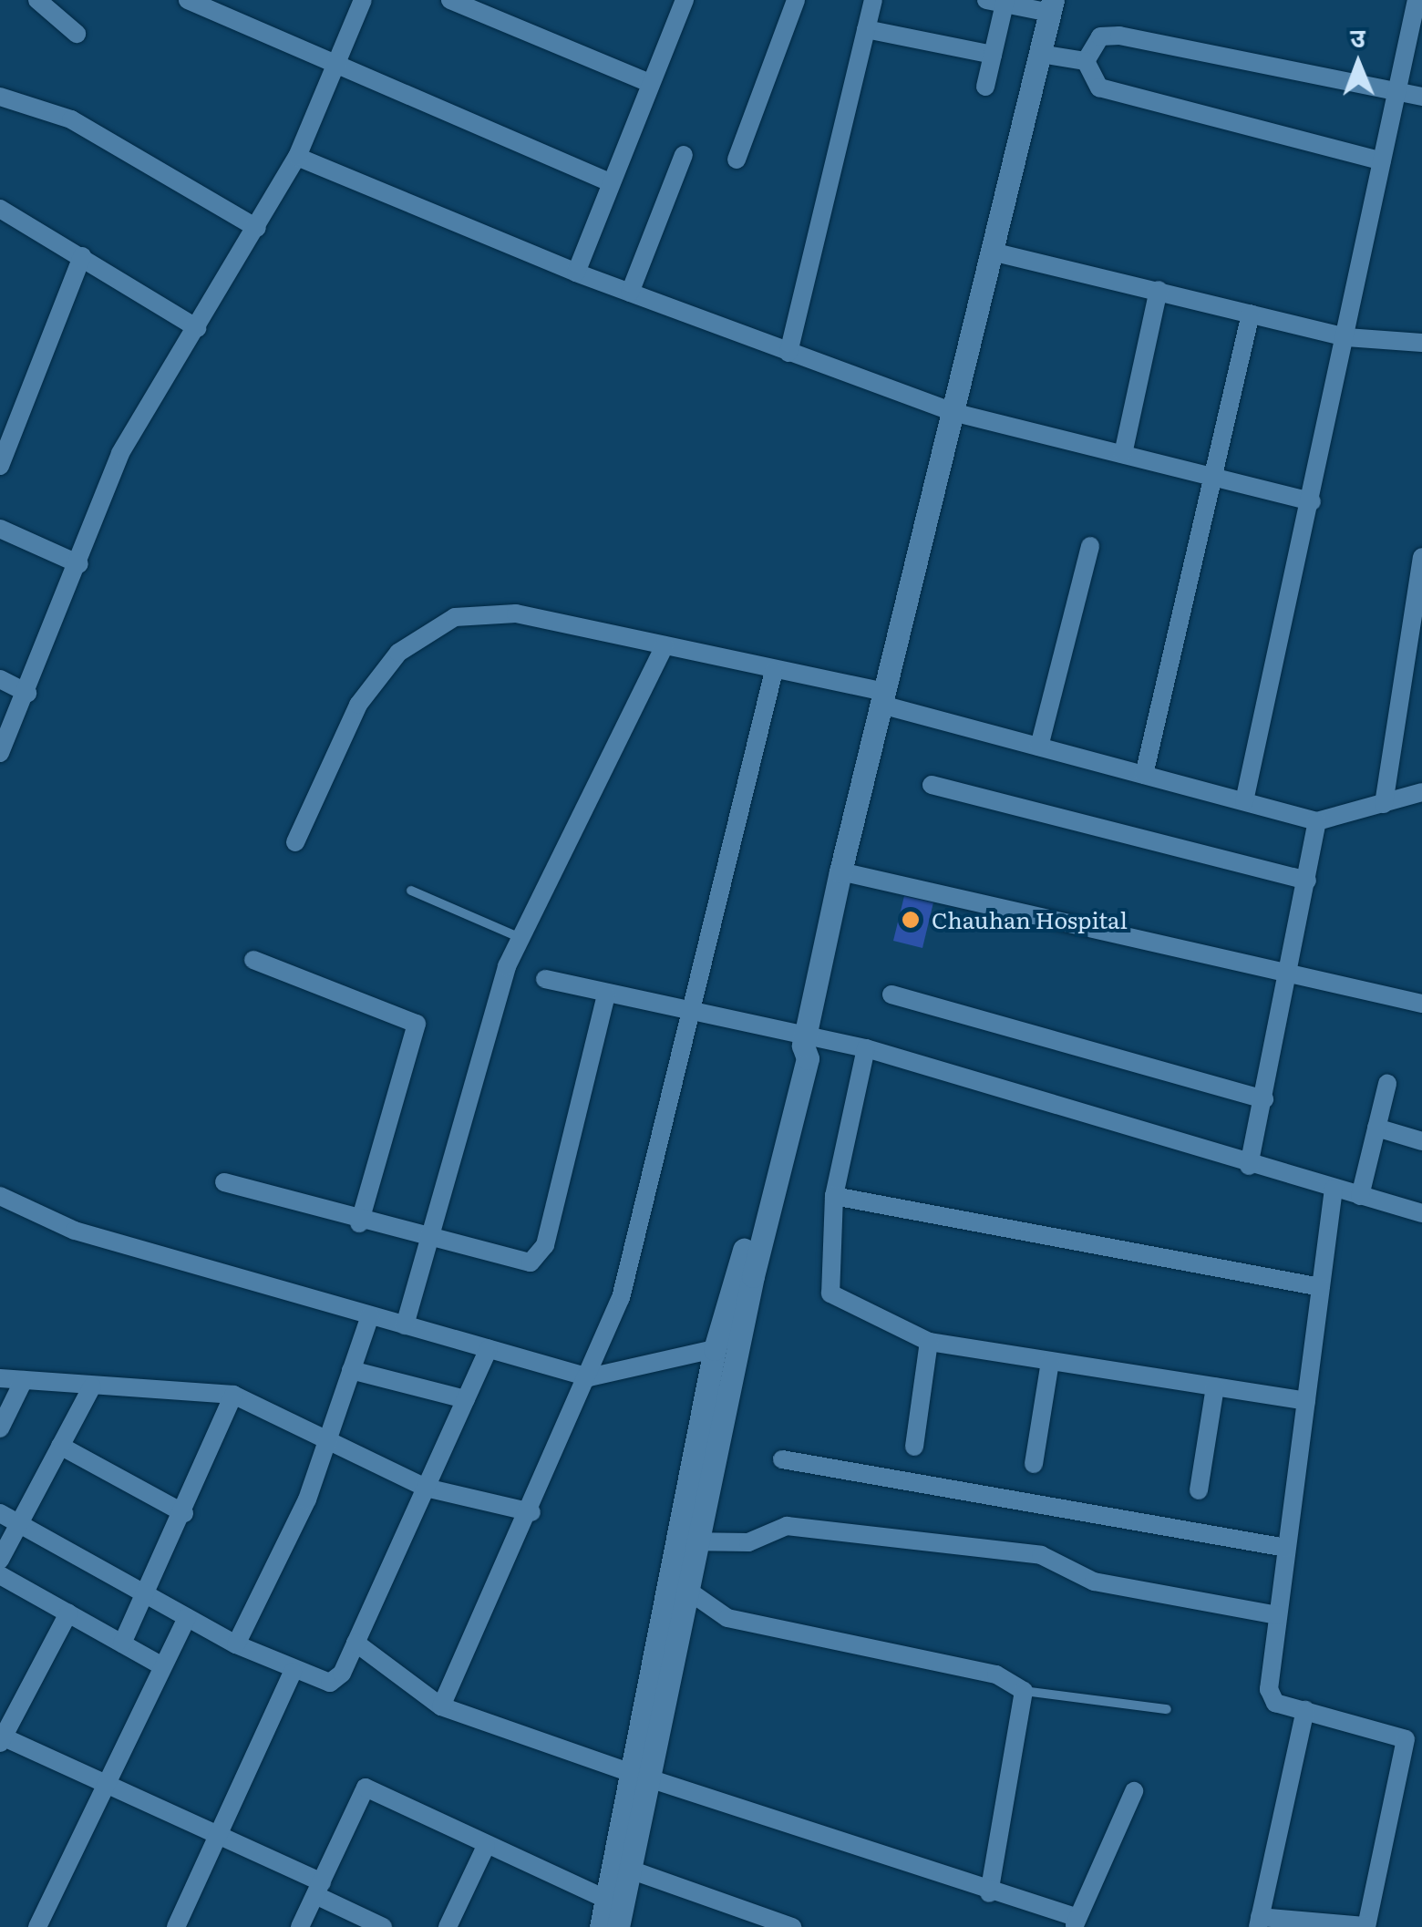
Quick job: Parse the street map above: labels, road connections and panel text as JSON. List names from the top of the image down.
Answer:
{
  "places": ["Chauhan Hospital"],
  "north": "top"
}
